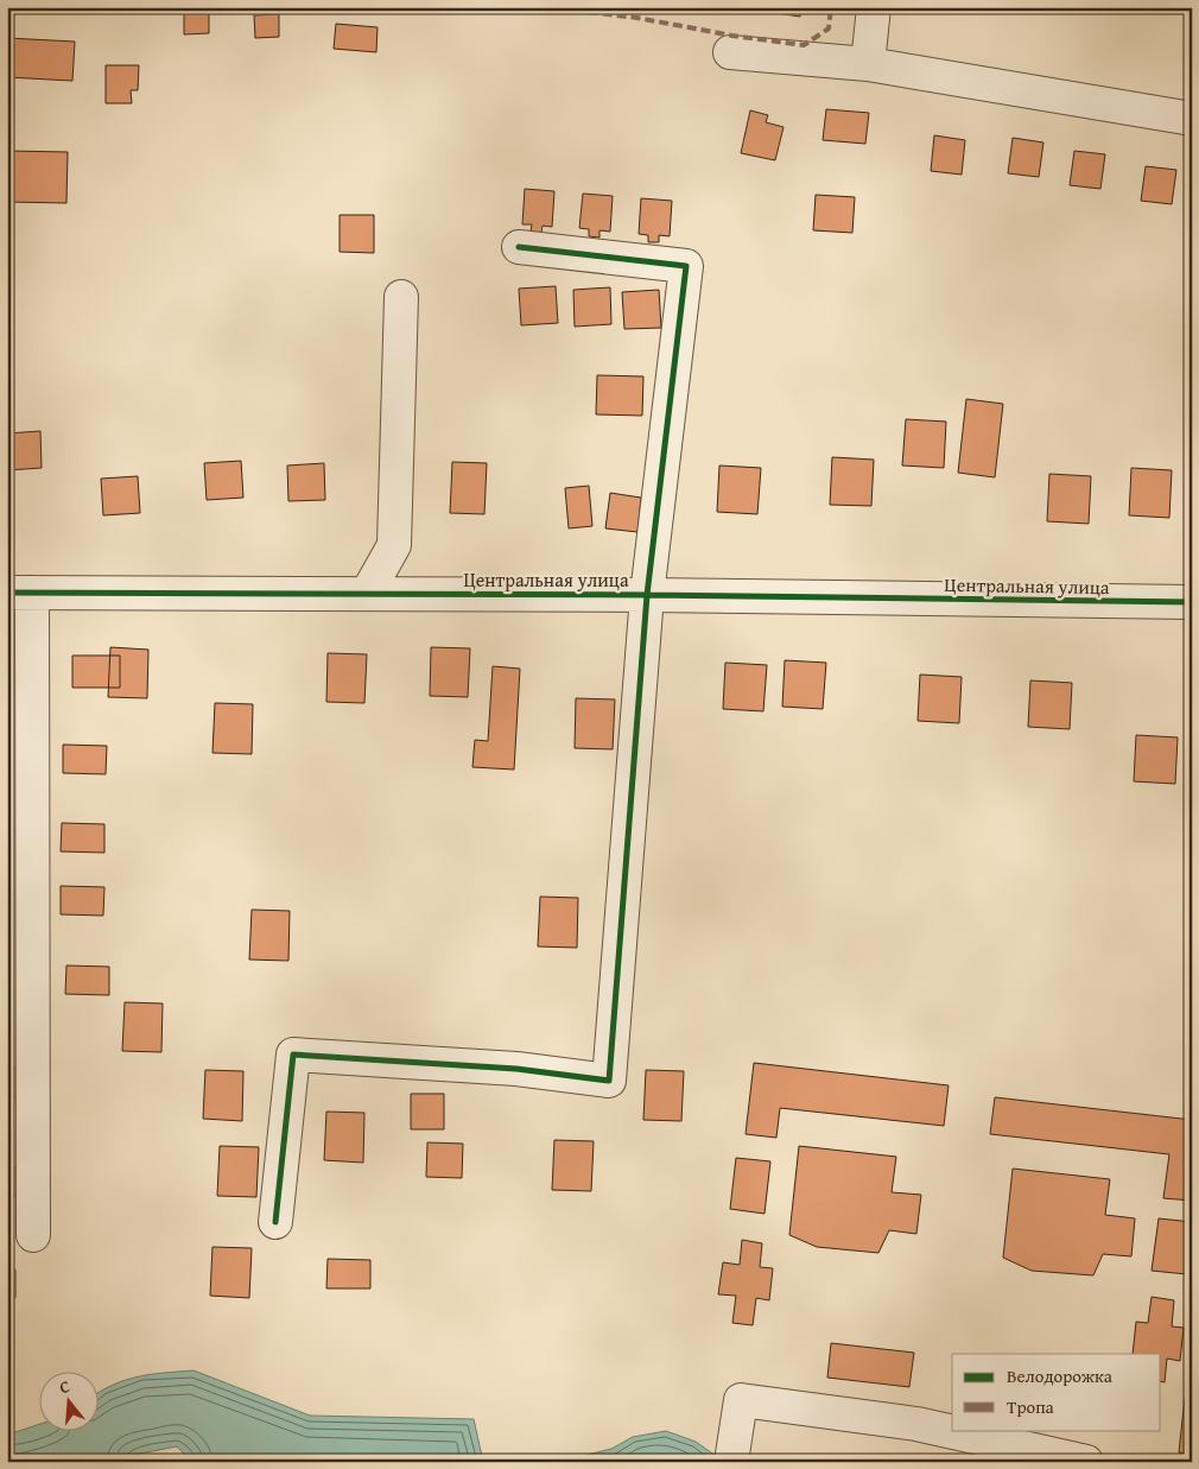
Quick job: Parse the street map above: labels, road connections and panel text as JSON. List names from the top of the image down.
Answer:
{
  "streets": {
    "street": ["Центральная улица"]
  },
  "legend": ["Велодорожка", "Тропа"],
  "north": "top"
}
